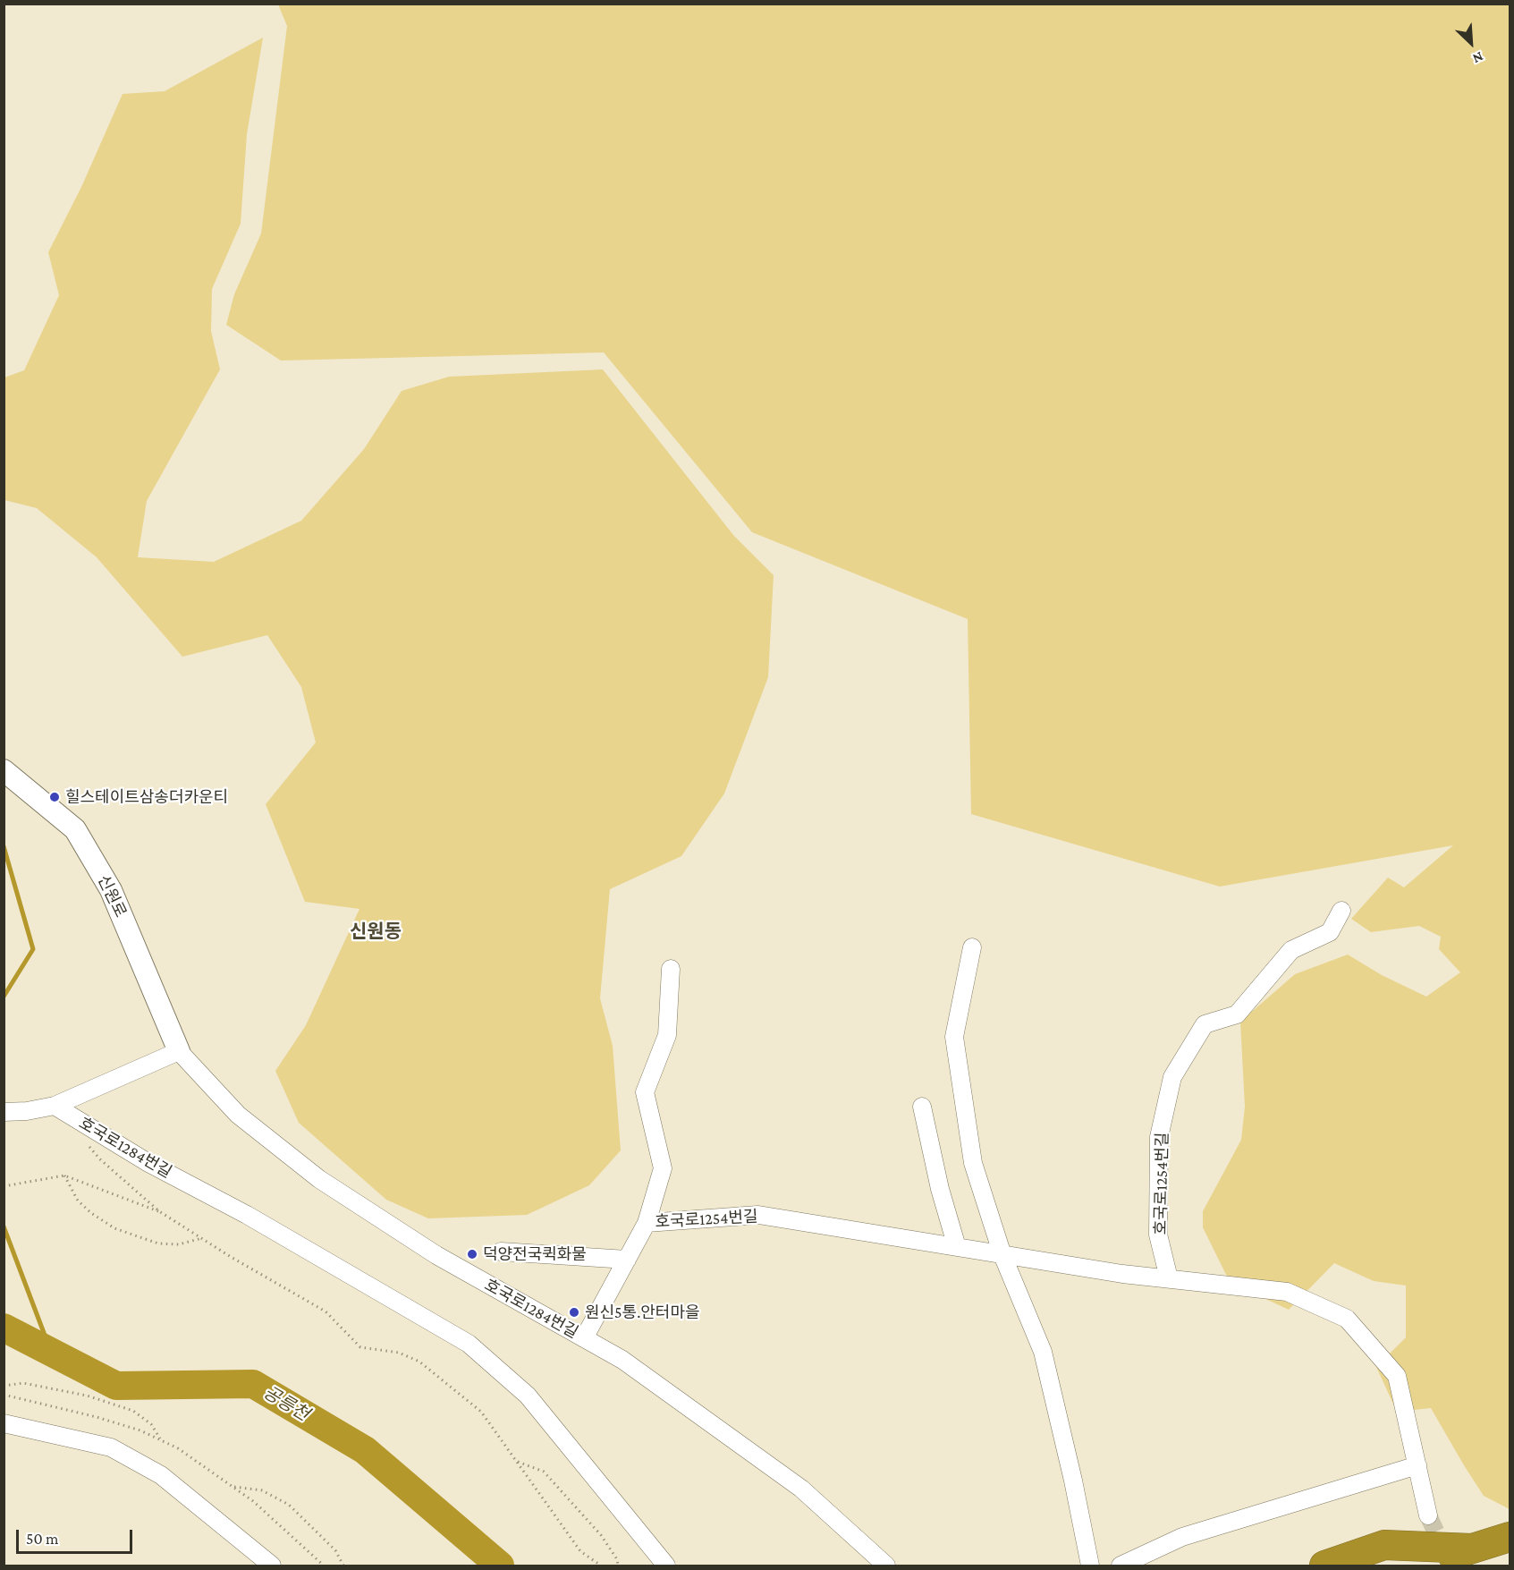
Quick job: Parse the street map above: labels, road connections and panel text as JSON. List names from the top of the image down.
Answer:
{
  "streets": {
    "street": ["신원로", "호국로1284번길", "호국로1254번길"]
  },
  "crossings": [
    ["신원로", "호국로1284번길"],
    ["호국로1284번길", "호국로1254번길"]
  ],
  "districts": ["신원동"],
  "water": ["공릉천"],
  "places": ["힐스테이트삼송더카운티", "덕양전국퀵화물", "원신5통.안터마을"],
  "scale_bar": "50 m",
  "north": "bottom right"
}
